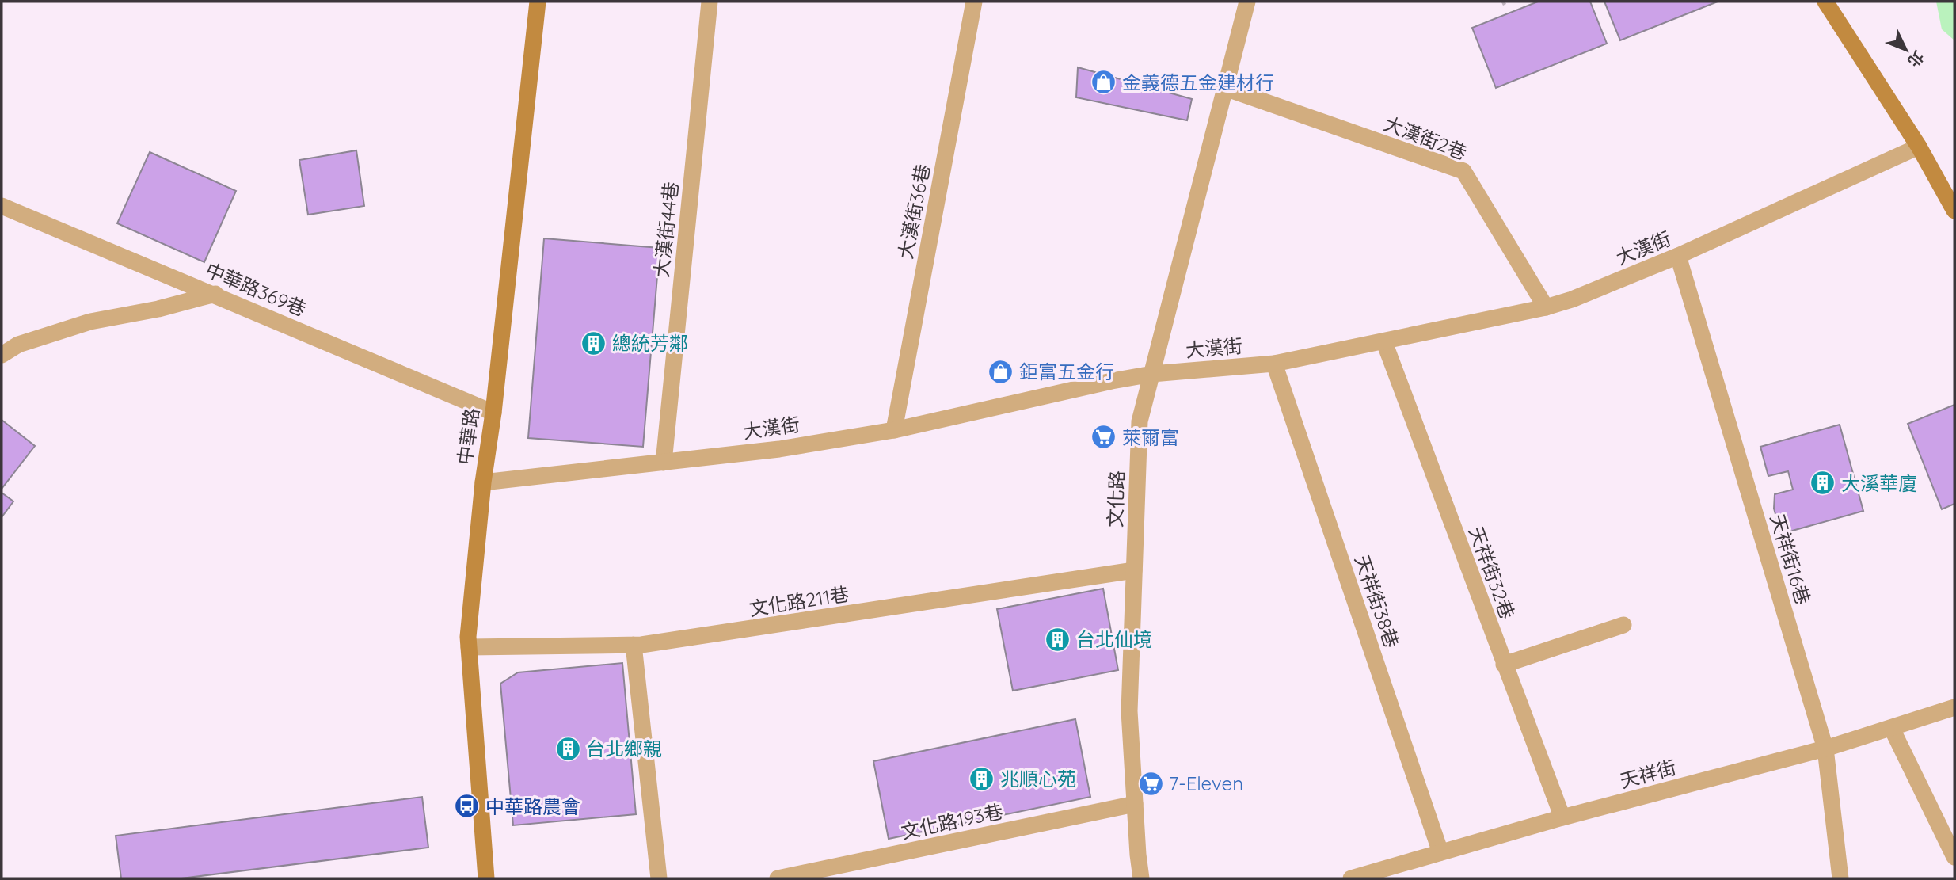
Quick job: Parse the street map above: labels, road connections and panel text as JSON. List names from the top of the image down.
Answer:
{
  "streets": {
    "street": [
      "大漢街2巷",
      "大漢街36巷",
      "大漢街44巷",
      "大漢街",
      "中華路369巷",
      "中華路",
      "文化路",
      "天祥街16巷",
      "天祥街32巷",
      "文化路211巷",
      "天祥街38巷",
      "天祥街",
      "文化路193巷"
    ]
  },
  "crossings": [
    ["大漢街2巷", "大漢街"],
    ["大漢街2巷", "文化路"],
    ["大漢街36巷", "大漢街"],
    ["大漢街44巷", "大漢街"],
    ["大漢街", "中華路"],
    ["大漢街", "文化路"],
    ["大漢街", "天祥街16巷"],
    ["大漢街", "天祥街32巷"],
    ["大漢街", "天祥街38巷"],
    ["中華路369巷", "中華路"],
    ["中華路", "文化路211巷"],
    ["文化路", "文化路211巷"],
    ["文化路", "文化路193巷"],
    ["天祥街16巷", "天祥街"],
    ["天祥街32巷", "天祥街"],
    ["天祥街38巷", "天祥街"]
  ],
  "places": {
    "shop": ["金義德五金建材行", "鉅富五金行"],
    "building": [
      "總統芳鄰",
      "大溪華廈",
      "台北仙境",
      "台北鄉親",
      "兆順心苑"
    ],
    "supermarket": ["萊爾富", "7-Eleven"],
    "bus stop": ["中華路農會"]
  },
  "north": "bottom right"
}
